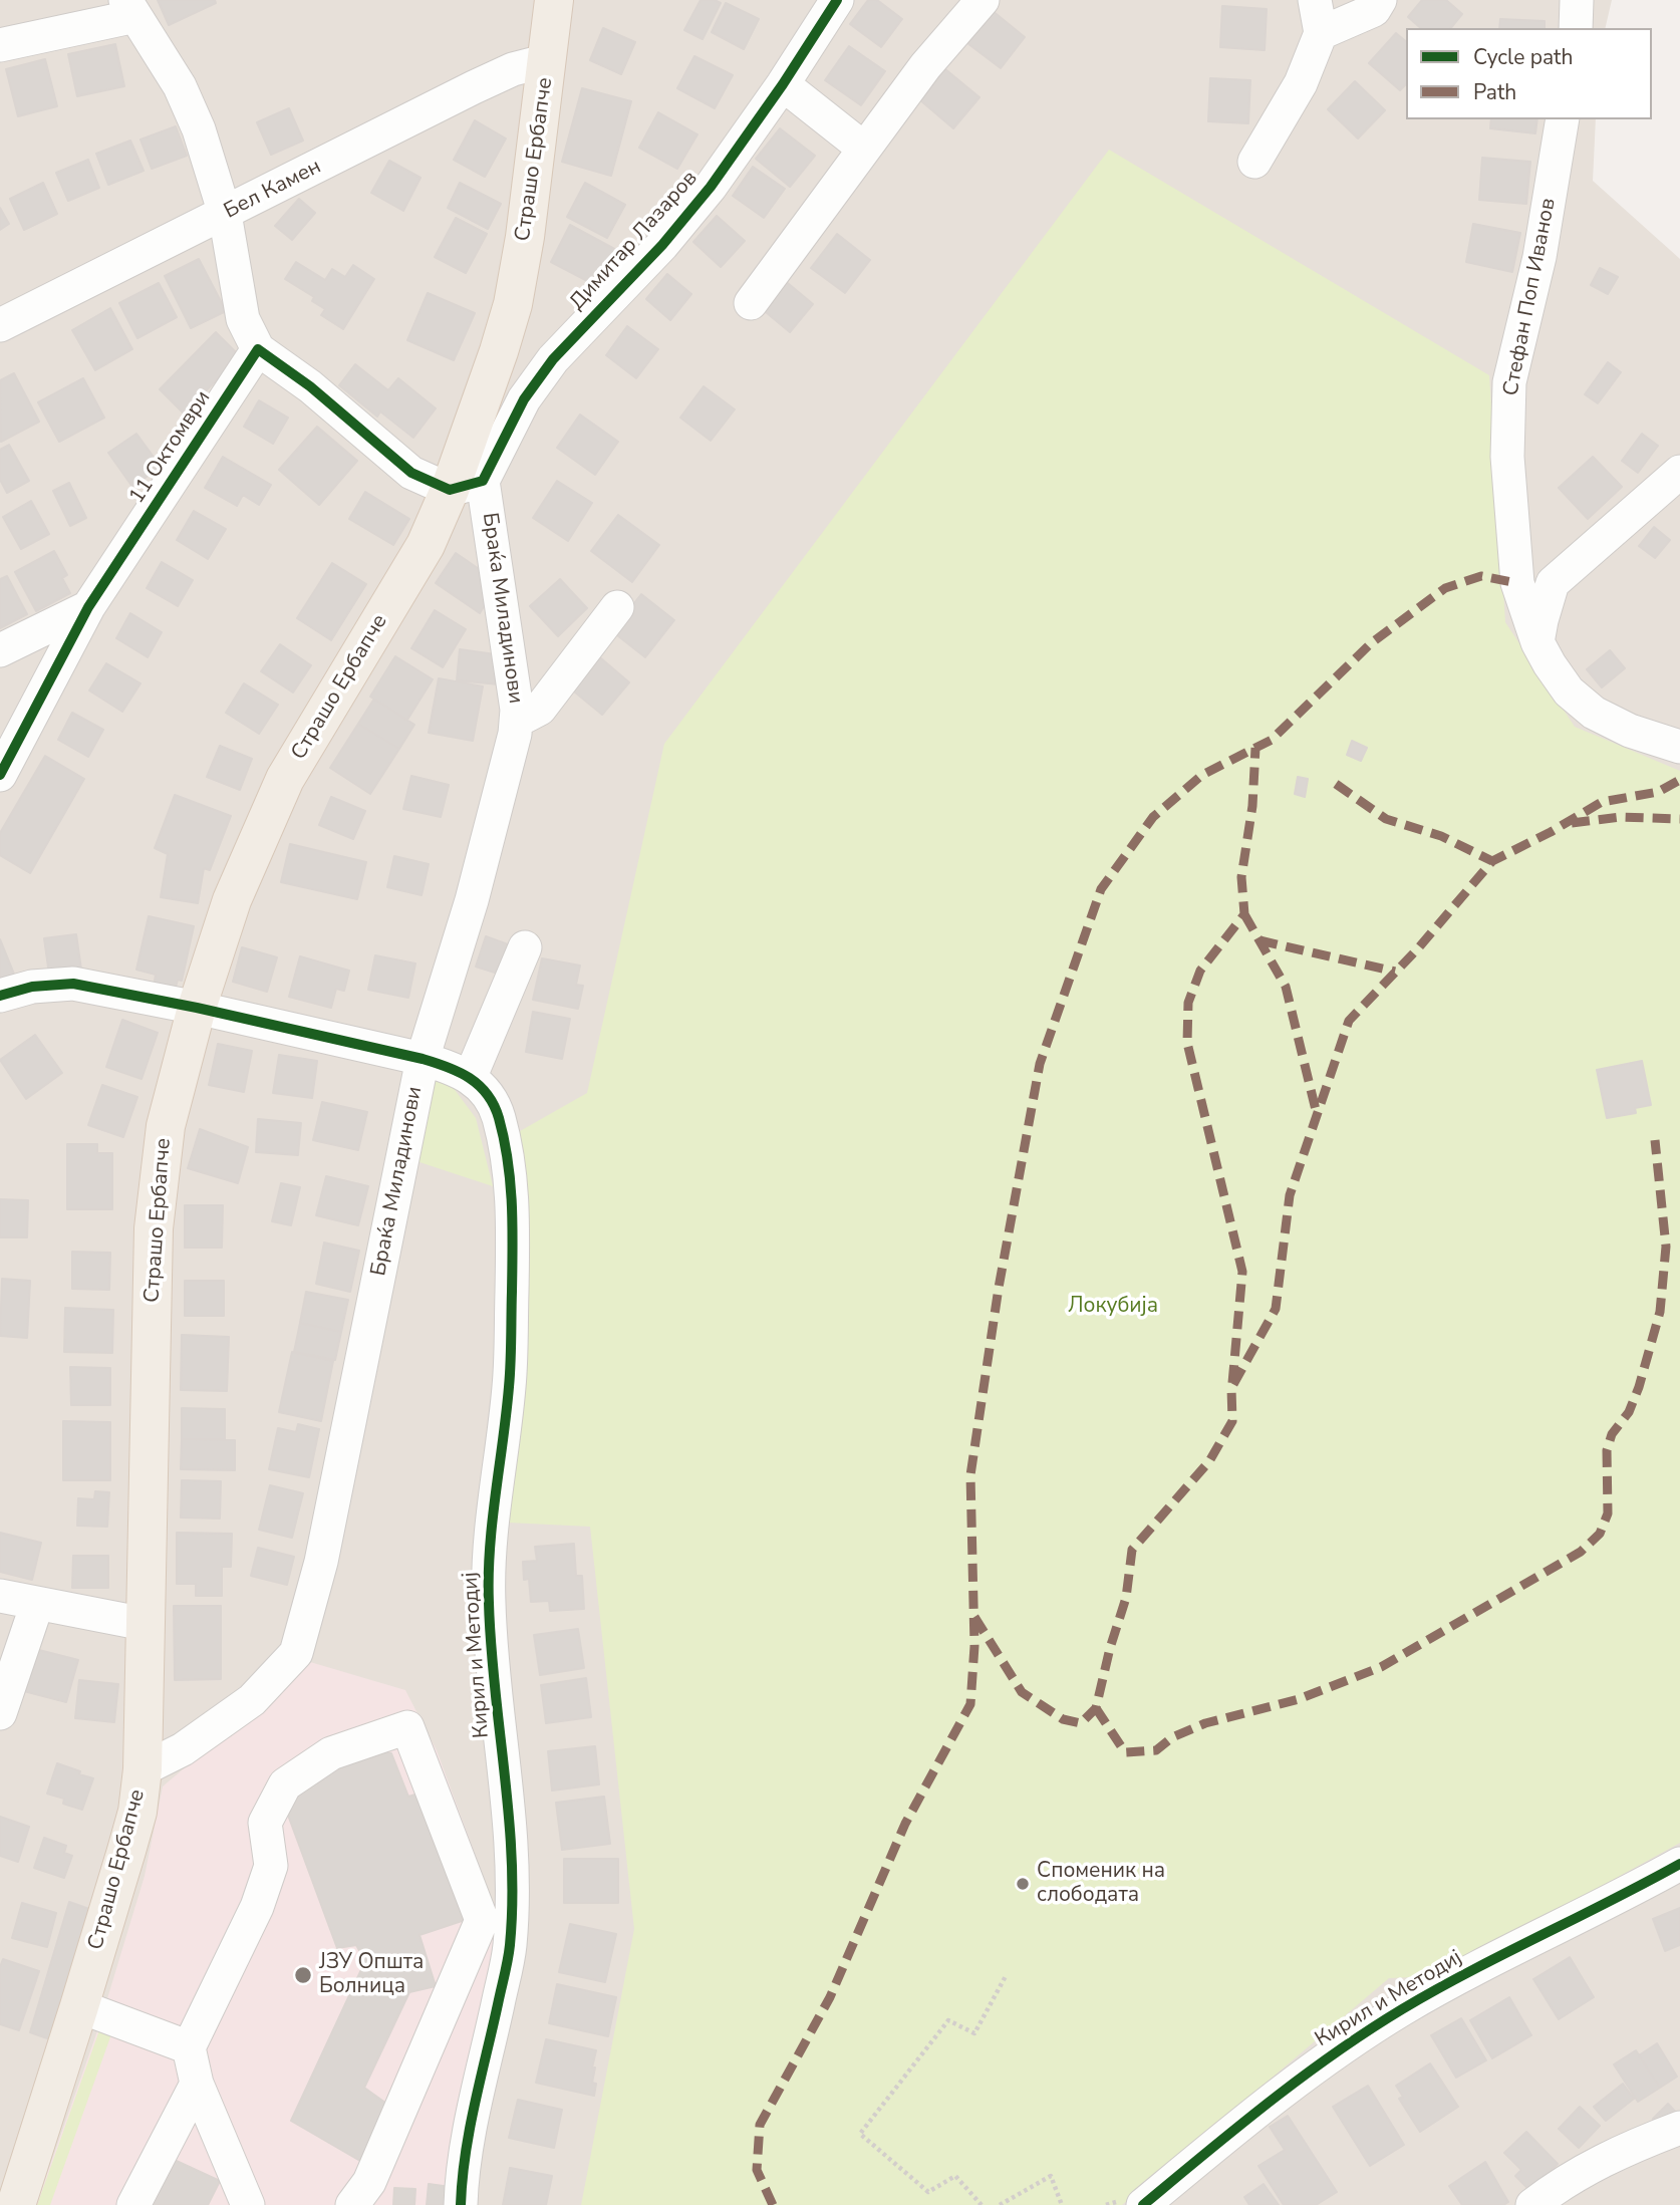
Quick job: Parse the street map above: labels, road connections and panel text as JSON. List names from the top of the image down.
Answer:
{
  "streets": {
    "main road": ["Страшо Ербапче"],
    "street": [
      "Бел Камен",
      "Димитар Лазаров",
      "Стефан Поп Иванов",
      "11 Октомври",
      "Браќа Миладинови",
      "Кирил и Методиј"
    ]
  },
  "crossings": [
    ["Страшо Ербапче", "Бел Камен"],
    ["Страшо Ербапче", "Димитар Лазаров"],
    ["Страшо Ербапче", "Браќа Миладинови"],
    ["Димитар Лазаров", "Браќа Миладинови"]
  ],
  "parks": ["Локубија"],
  "places": ["Споменик на слободата", "ЈЗУ Општа Болница"],
  "legend": ["Cycle path", "Path"]
}
